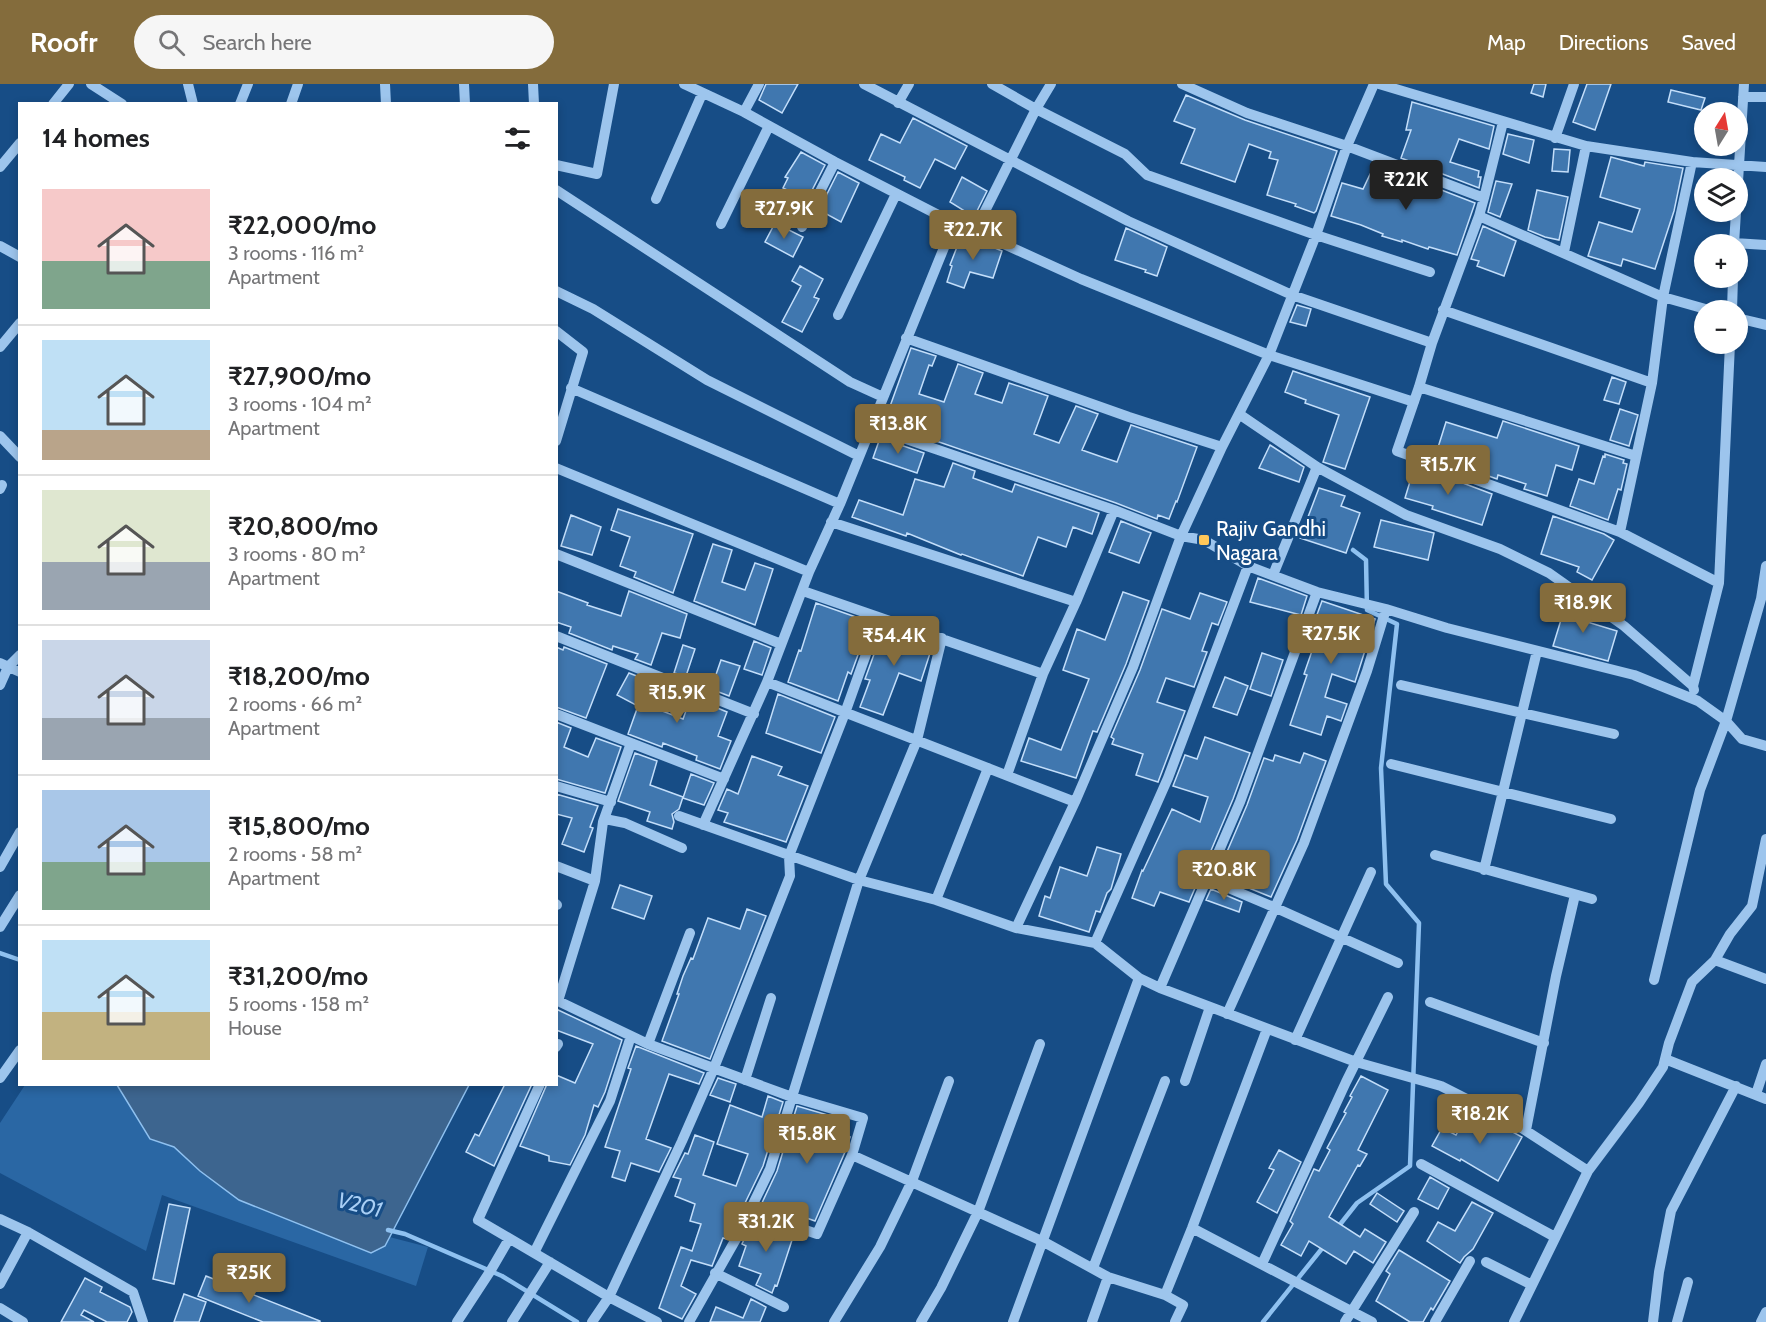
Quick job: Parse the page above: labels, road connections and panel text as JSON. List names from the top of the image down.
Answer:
{
  "water": ["V201"],
  "places": {
    "transit": ["Rajiv Gandhi Nagara"]
  },
  "north": "top",
  "page": {
    "header": "Roofr",
    "search": "Search here",
    "nav": ["Map", "Directions", "Saved"],
    "map_buttons": ["+", "−"],
    "heading": "14 homes",
    "price": [
      "₹22K",
      "₹27.9K",
      "₹22.7K",
      "₹13.8K",
      "₹15.7K",
      "₹18.9K",
      "₹27.5K",
      "₹54.4K",
      "₹15.9K",
      "₹20.8K",
      "₹18.2K",
      "₹15.8K",
      "₹31.2K",
      "₹25K"
    ],
    "list": [
      {
        "name": "₹22,000/mo",
        "note": "3 rooms · 116 m² · Apartment"
      },
      {
        "name": "₹27,900/mo",
        "note": "3 rooms · 104 m² · Apartment"
      },
      {
        "name": "₹20,800/mo",
        "note": "3 rooms · 80 m² · Apartment"
      },
      {
        "name": "₹18,200/mo",
        "note": "2 rooms · 66 m² · Apartment"
      },
      {
        "name": "₹15,800/mo",
        "note": "2 rooms · 58 m² · Apartment"
      },
      {
        "name": "₹31,200/mo",
        "note": "5 rooms · 158 m² · House"
      }
    ]
  }
}
